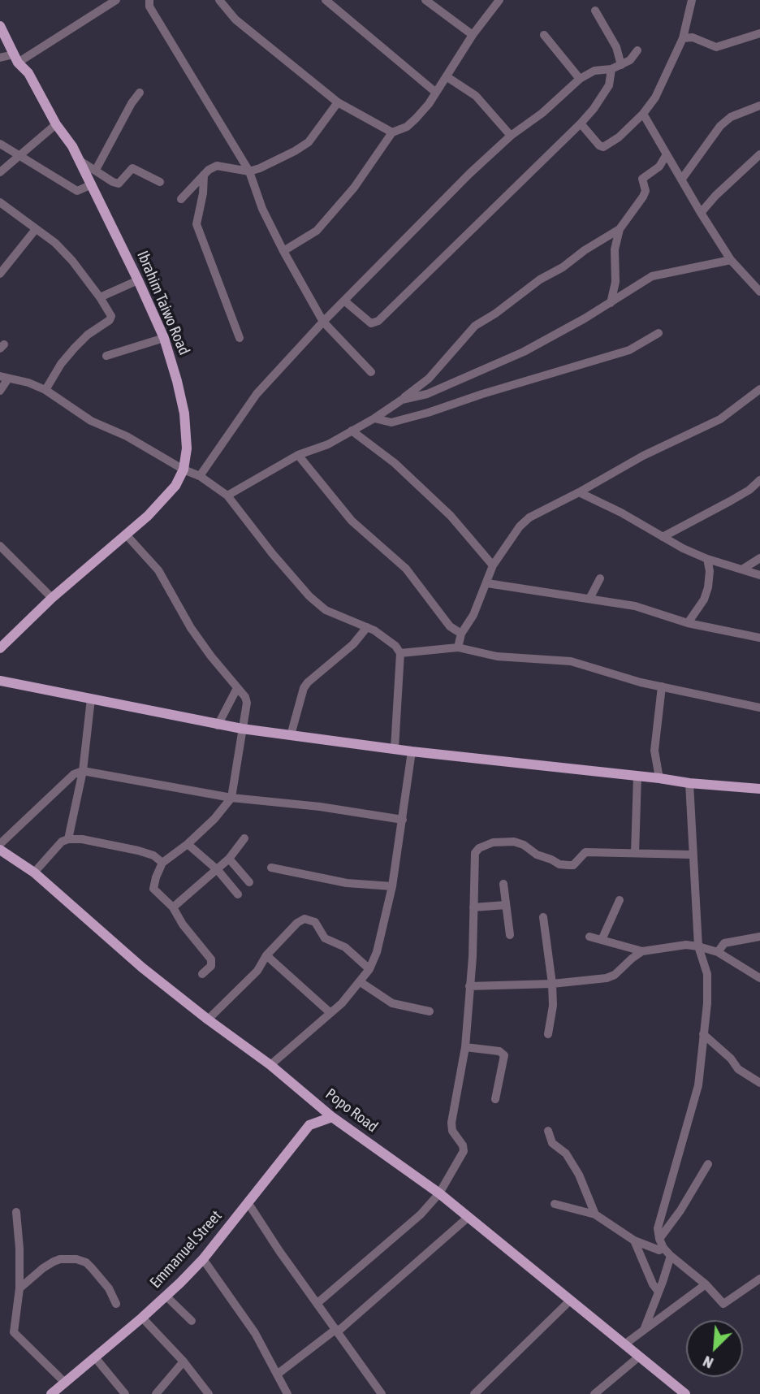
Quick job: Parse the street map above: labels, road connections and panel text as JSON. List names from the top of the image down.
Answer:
{
  "streets": {
    "main road": ["Ibrahim Taiwo Road", "Popo Road", "Emmanuel Street"]
  },
  "north": "bottom left"
}
